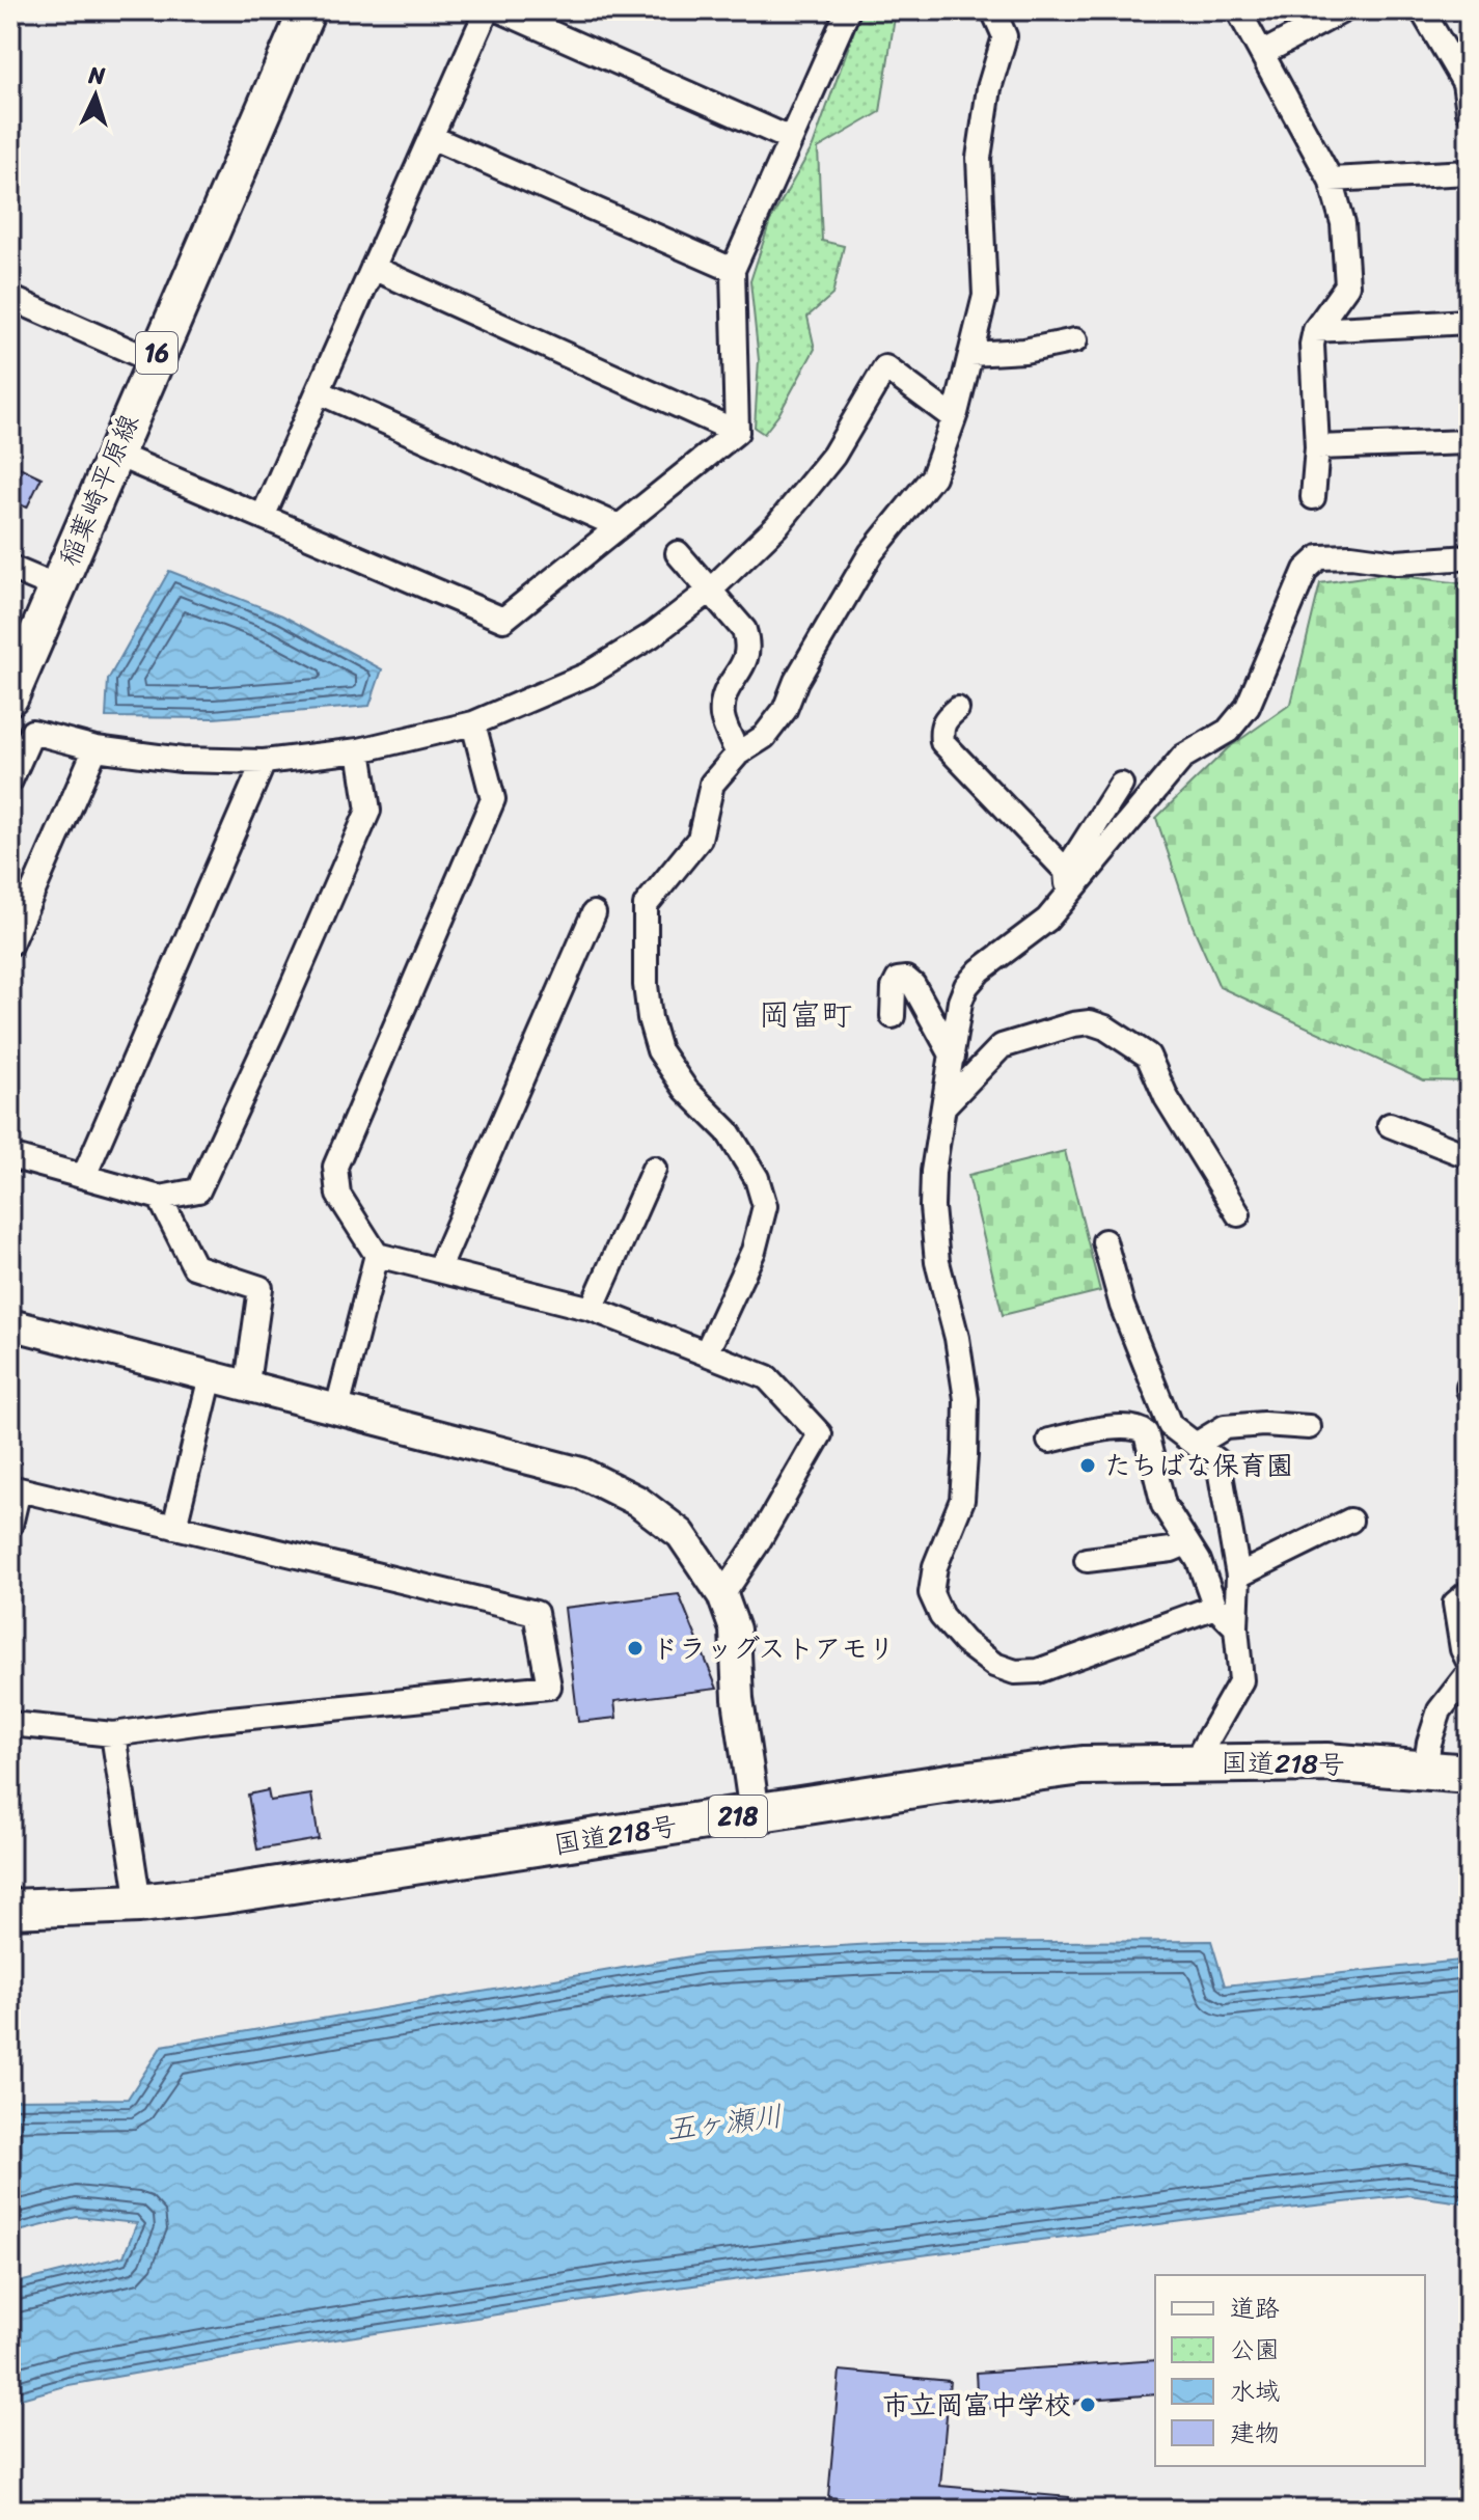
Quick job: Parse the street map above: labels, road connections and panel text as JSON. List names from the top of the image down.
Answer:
{
  "streets": {
    "highway": ["国道218号", "218"],
    "main road": ["16", "稲葉崎平原線"]
  },
  "districts": ["岡富町"],
  "water": ["五ヶ瀬川"],
  "places": ["たちばな保育園", "ドラッグストアモリ", "市立岡富中学校"],
  "legend": [
    "道路",
    "公園",
    "水域",
    "建物"
  ],
  "north": "top"
}
